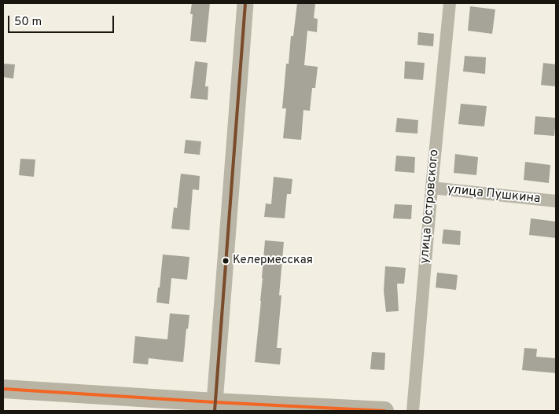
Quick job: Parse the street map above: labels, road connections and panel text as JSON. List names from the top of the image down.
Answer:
{
  "streets": {
    "street": ["улица Пушкина", "улица Островского"]
  },
  "crossings": [
    ["улица Пушкина", "улица Островского"]
  ],
  "places": ["Келермесская"],
  "scale_bar": "50 m"
}
